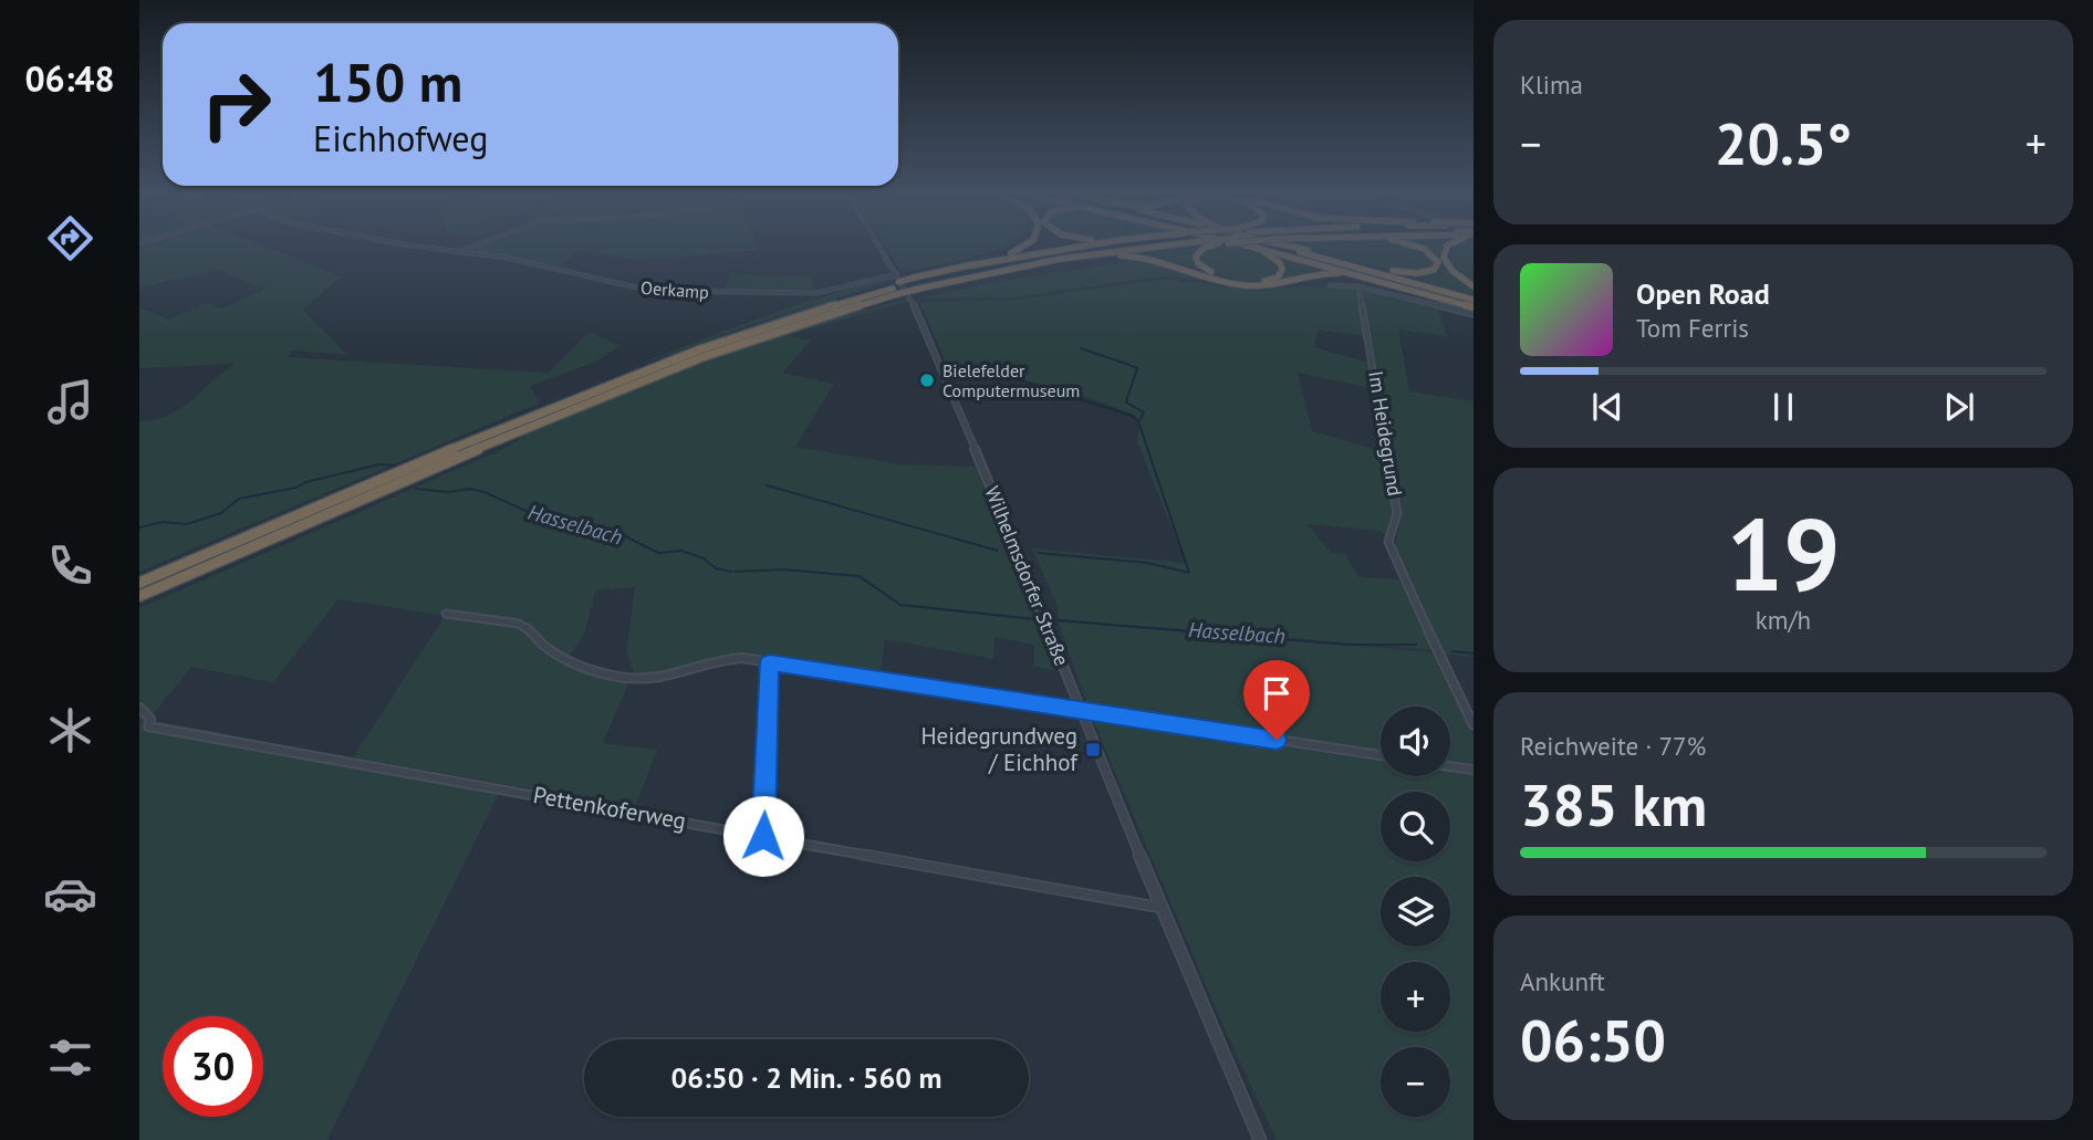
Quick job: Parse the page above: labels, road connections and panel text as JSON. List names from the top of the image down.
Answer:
{
  "streets": {
    "street": [
      "Oerkamp",
      "Im Heidegrund",
      "Wilhelmsdorfer Straße",
      "Pettenkoferweg"
    ]
  },
  "crossings": [
    ["Oerkamp", "Wilhelmsdorfer Straße"],
    ["Wilhelmsdorfer Straße", "Pettenkoferweg"]
  ],
  "water": ["Hasselbach"],
  "places": {
    "other": ["Bielefelder Computermuseum"],
    "transit": ["Heidegrundweg / Eichhof"]
  },
  "page": {
    "tabs": "06:48",
    "tile": [
      "Klima",
      ["19", "km/h"],
      ["Reichweite · 77%", "385 km"],
      ["Ankunft", "06:50"]
    ],
    "turn": ["150 m", "Eichhofweg"],
    "heat": ["−", "20.5°", "+"],
    "song": ["Open Road", "Tom Ferris"],
    "map_buttons": ["+", "−"],
    "limit": "30",
    "trip": "06:50 · 2 Min. · 560 m"
  }
}
